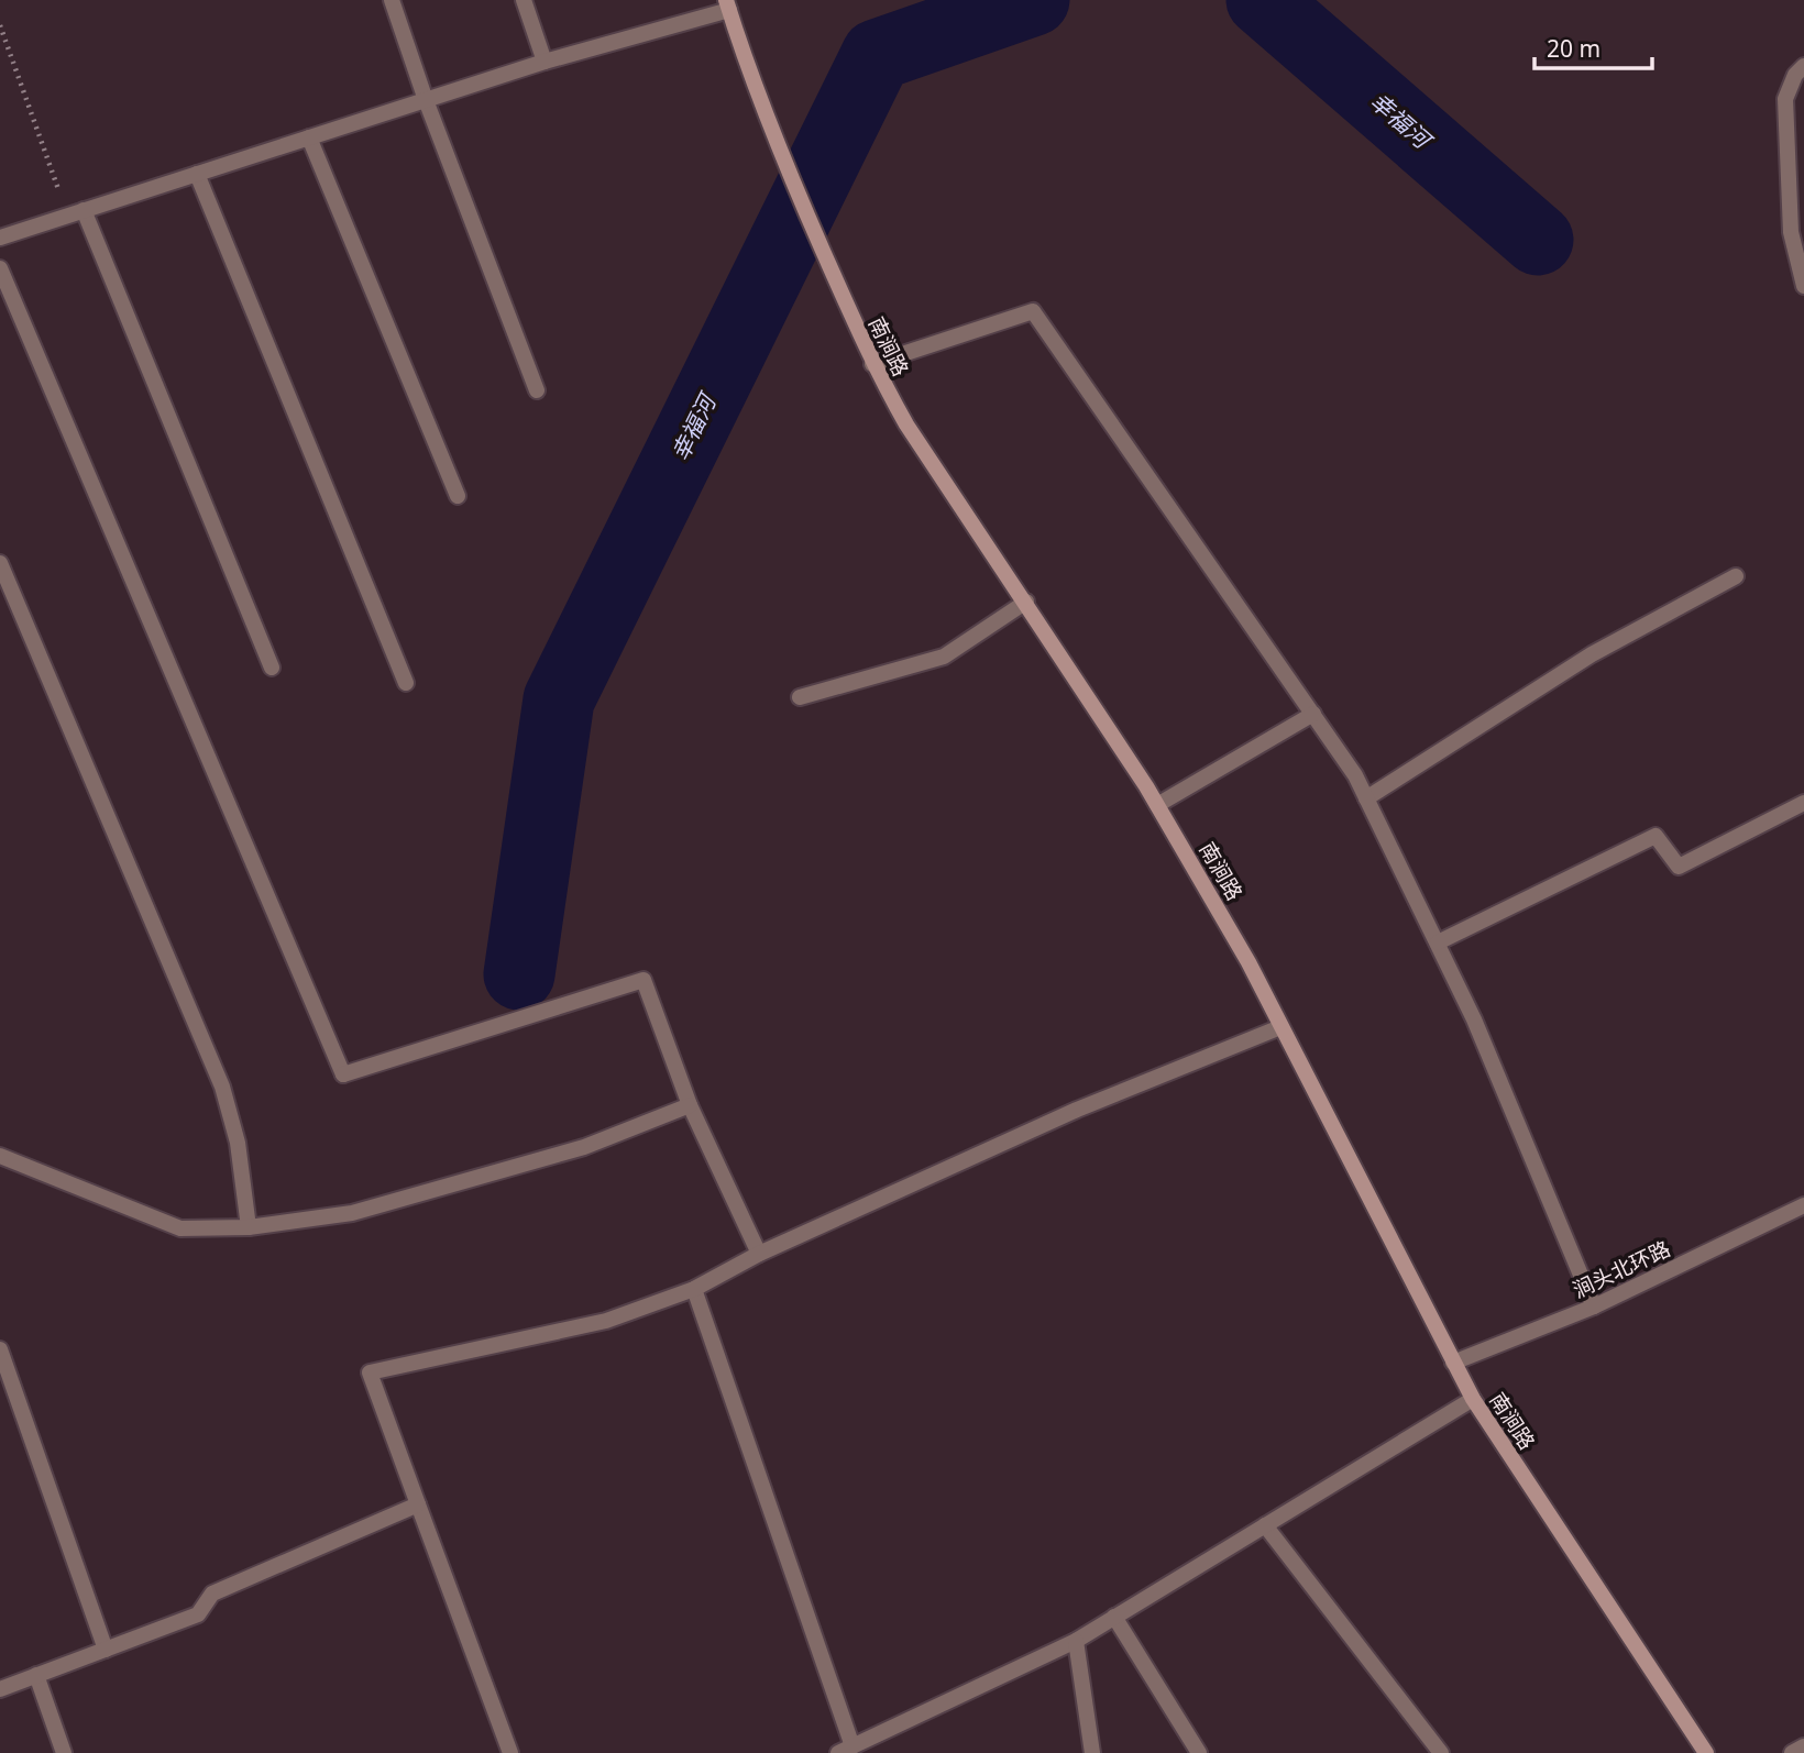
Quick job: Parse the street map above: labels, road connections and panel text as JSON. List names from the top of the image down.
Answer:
{
  "streets": {
    "main road": ["南涧路"],
    "street": ["涧头北环路"]
  },
  "crossings": [
    ["南涧路", "涧头北环路"]
  ],
  "water": ["幸福河"],
  "scale_bar": "20 m"
}
